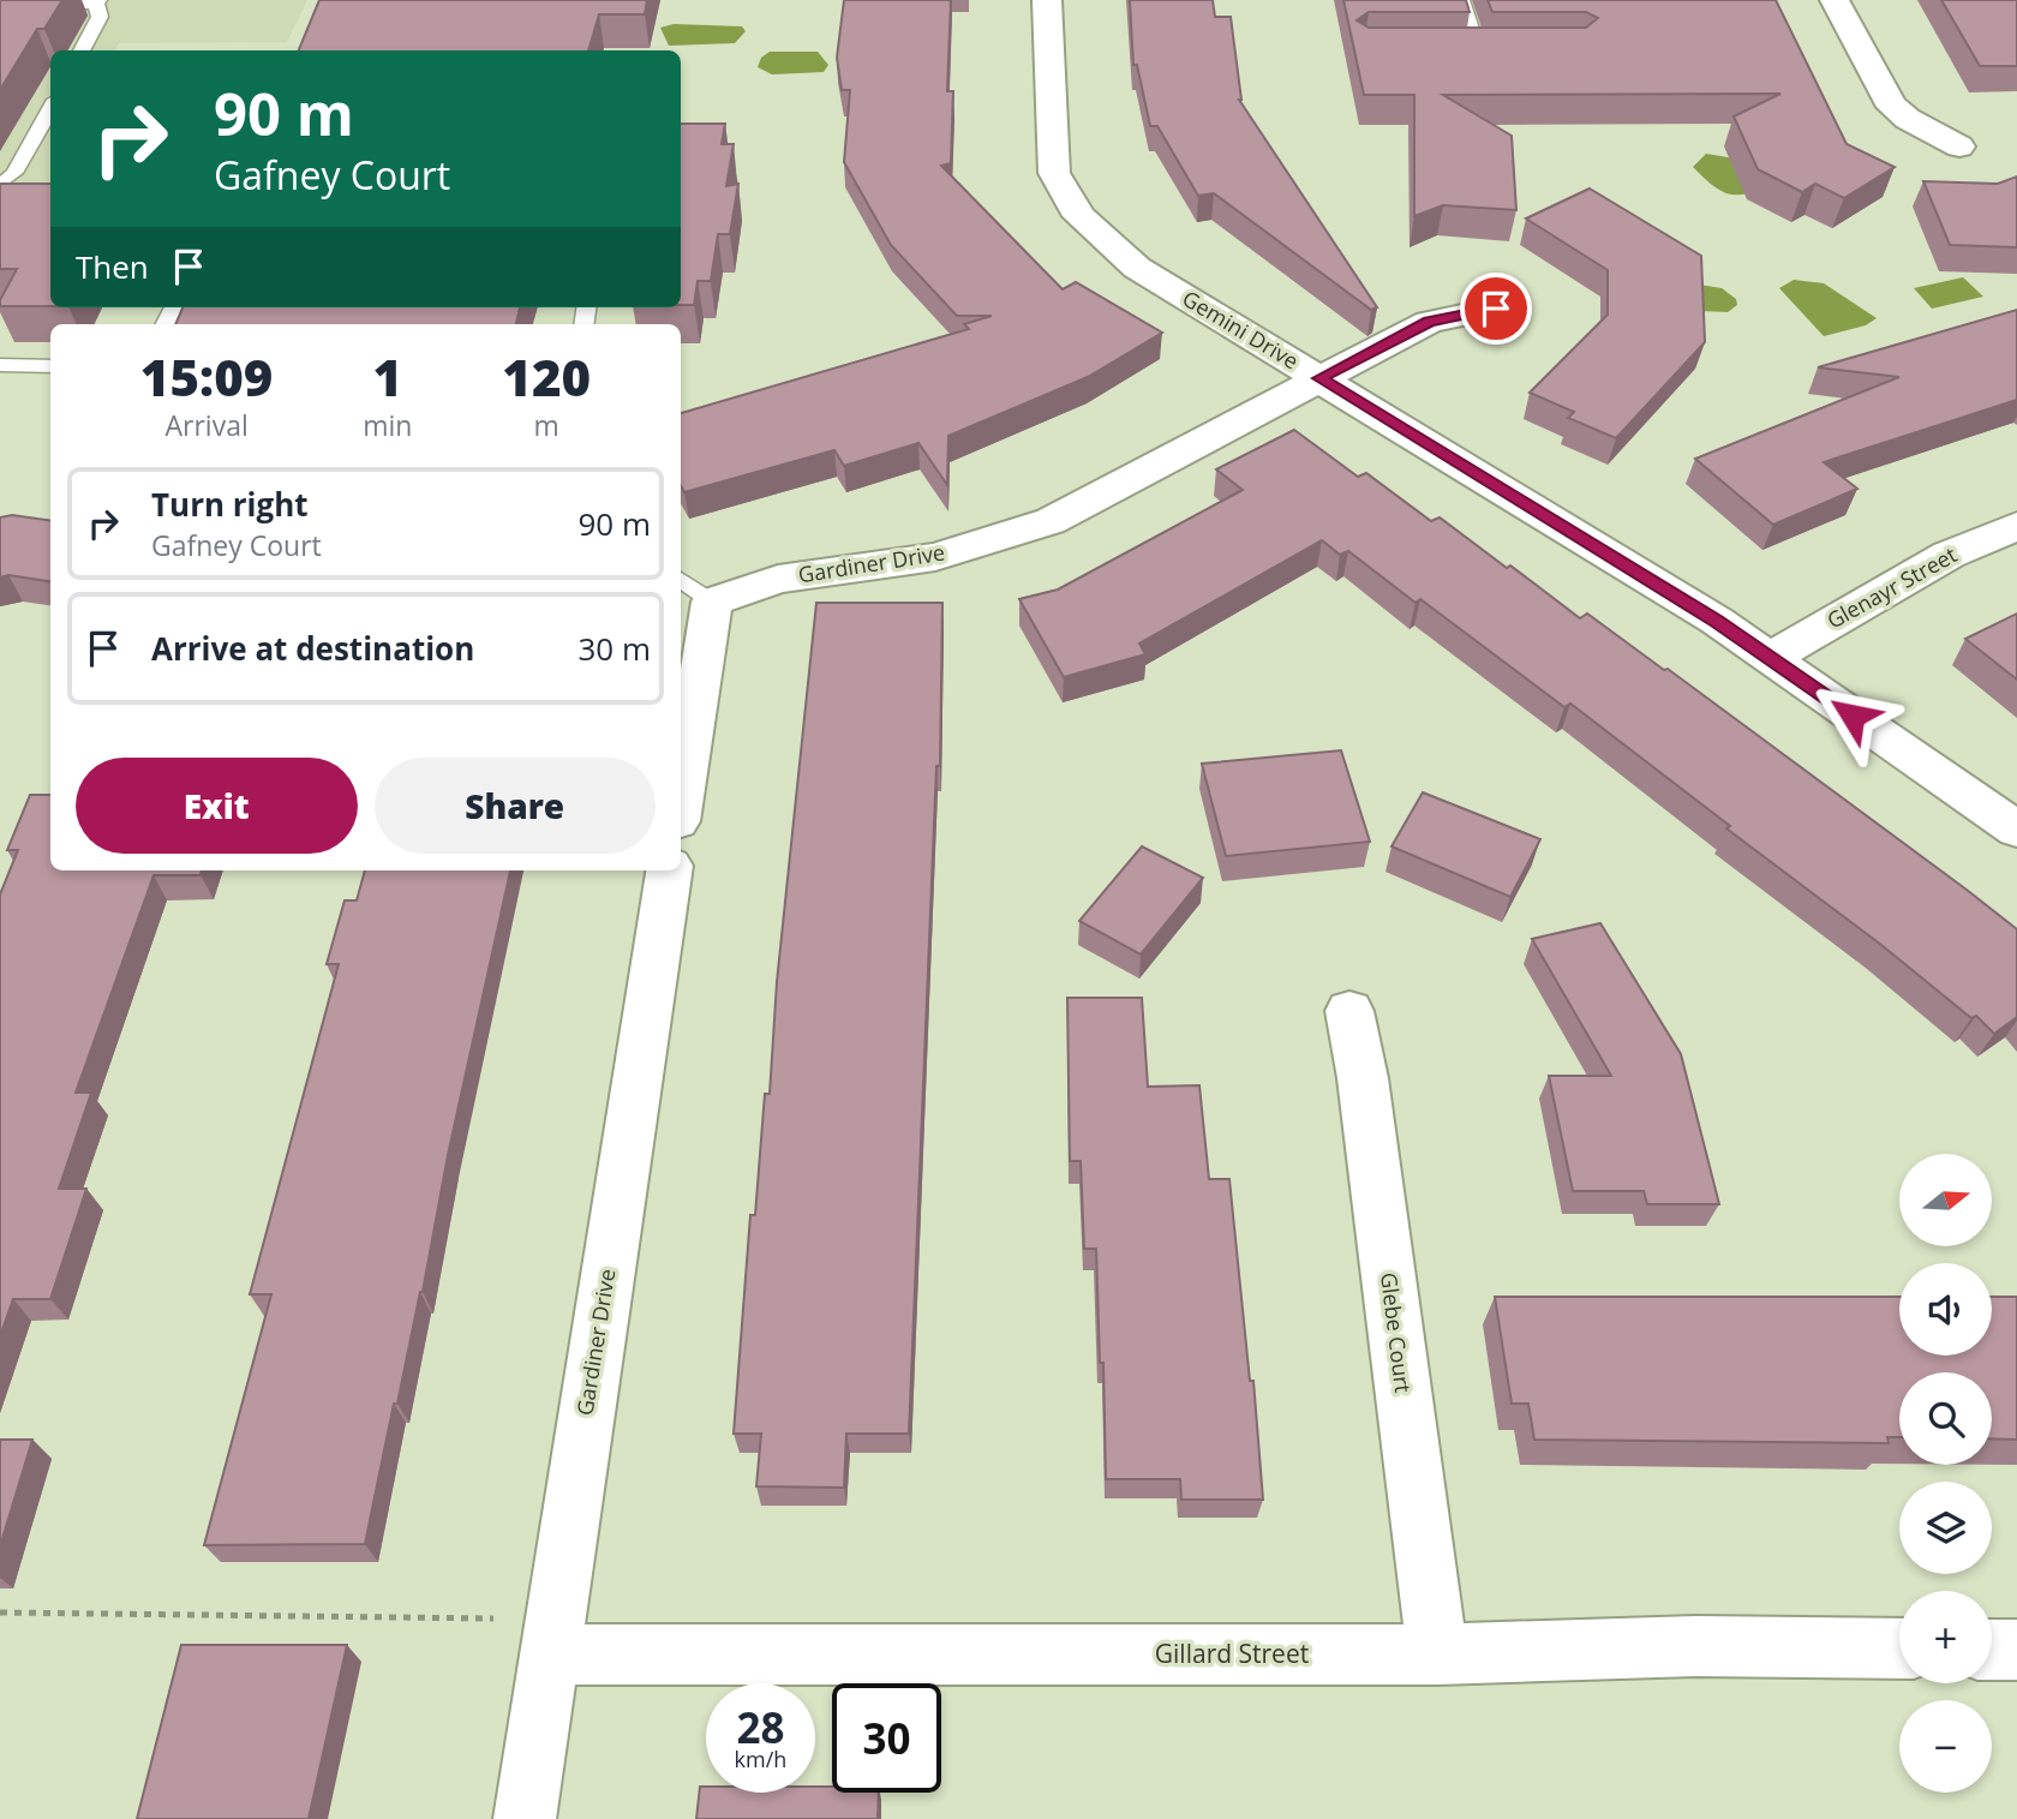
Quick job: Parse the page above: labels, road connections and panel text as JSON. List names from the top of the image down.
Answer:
{
  "streets": {
    "street": [
      "Gemini Drive",
      "Gardiner Drive",
      "Glenayr Street",
      "Glebe Court",
      "Gillard Street"
    ]
  },
  "crossings": [
    ["Gemini Drive", "Gardiner Drive"],
    ["Gemini Drive", "Glenayr Street"],
    ["Gardiner Drive", "Gillard Street"],
    ["Glebe Court", "Gillard Street"]
  ],
  "north": "right",
  "page": {
    "turn": ["90 m", "Gafney Court"],
    "then": "Then",
    "eta": [
      "15:09",
      "Arrival",
      "1",
      "min",
      "120",
      "m"
    ],
    "list": [
      {
        "name": "Turn right",
        "note": "Gafney Court",
        "value": "90 m"
      },
      {
        "name": "Arrive at destination",
        "value": "30 m"
      }
    ],
    "buttons": ["Exit", "Share"],
    "map_buttons": ["+", "−"],
    "speed": "28 km/h",
    "limit": "30"
  }
}
